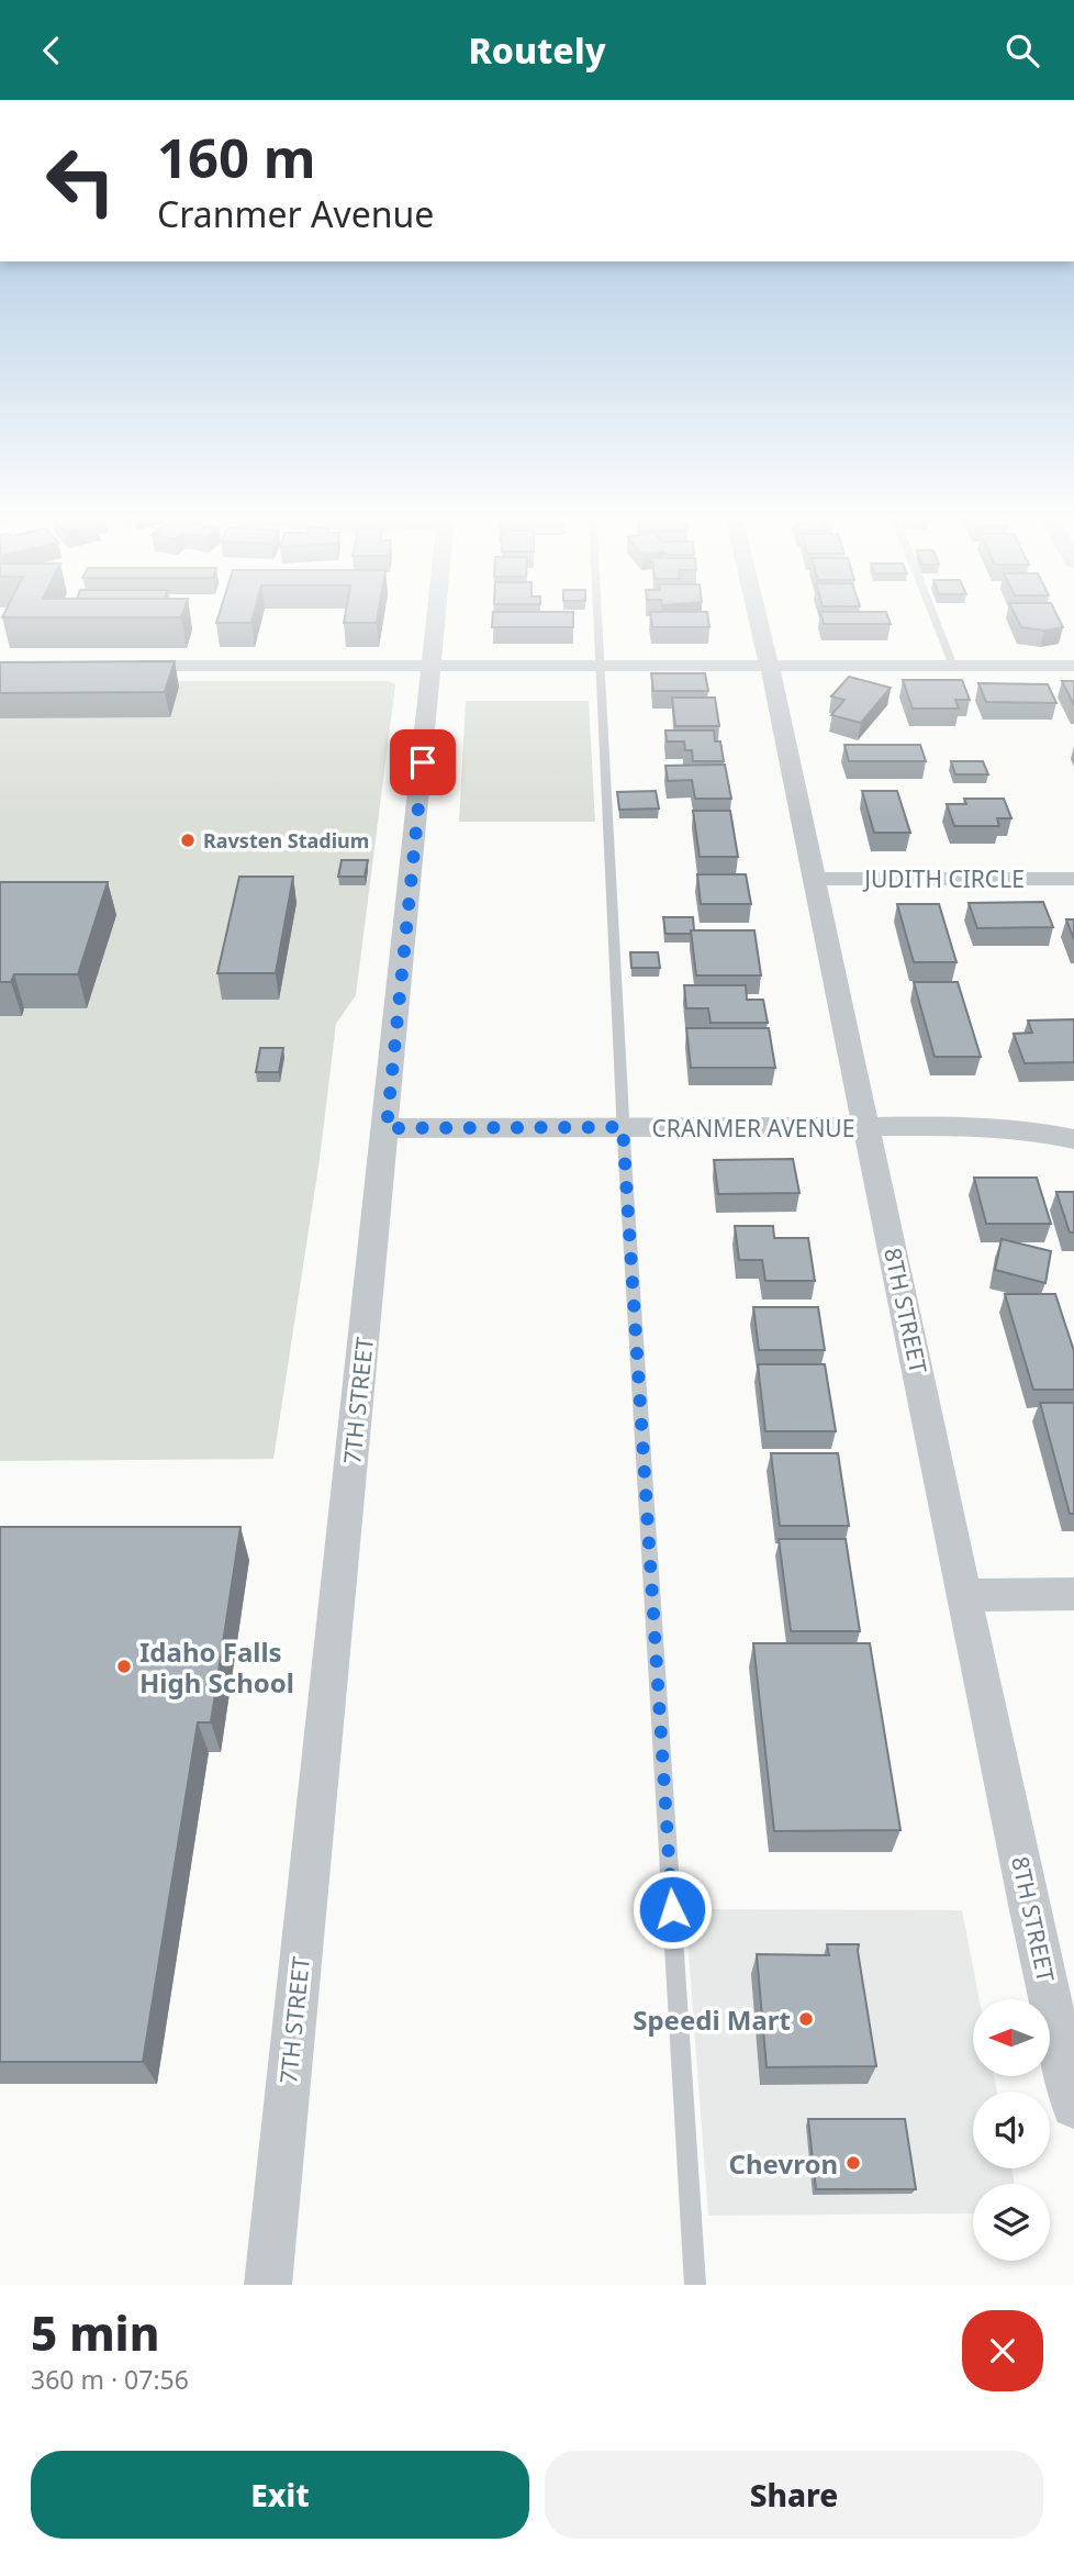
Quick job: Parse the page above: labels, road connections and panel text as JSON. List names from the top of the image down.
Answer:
{
  "streets": {
    "street": [
      "JUDITH CIRCLE",
      "CRANMER AVENUE",
      "8TH STREET",
      "7TH STREET"
    ]
  },
  "crossings": [
    ["JUDITH CIRCLE", "8TH STREET"],
    ["CRANMER AVENUE", "8TH STREET"],
    ["CRANMER AVENUE", "7TH STREET"]
  ],
  "places": [
    "Ravsten Stadium",
    "Idaho Falls High School",
    "Speedi Mart",
    "Chevron"
  ],
  "north": "left",
  "page": {
    "header": "Routely",
    "turn": ["160 m", "Cranmer Avenue"],
    "heading": ["5 min", "360 m · 07:56"],
    "buttons": ["Exit", "Share"]
  }
}
